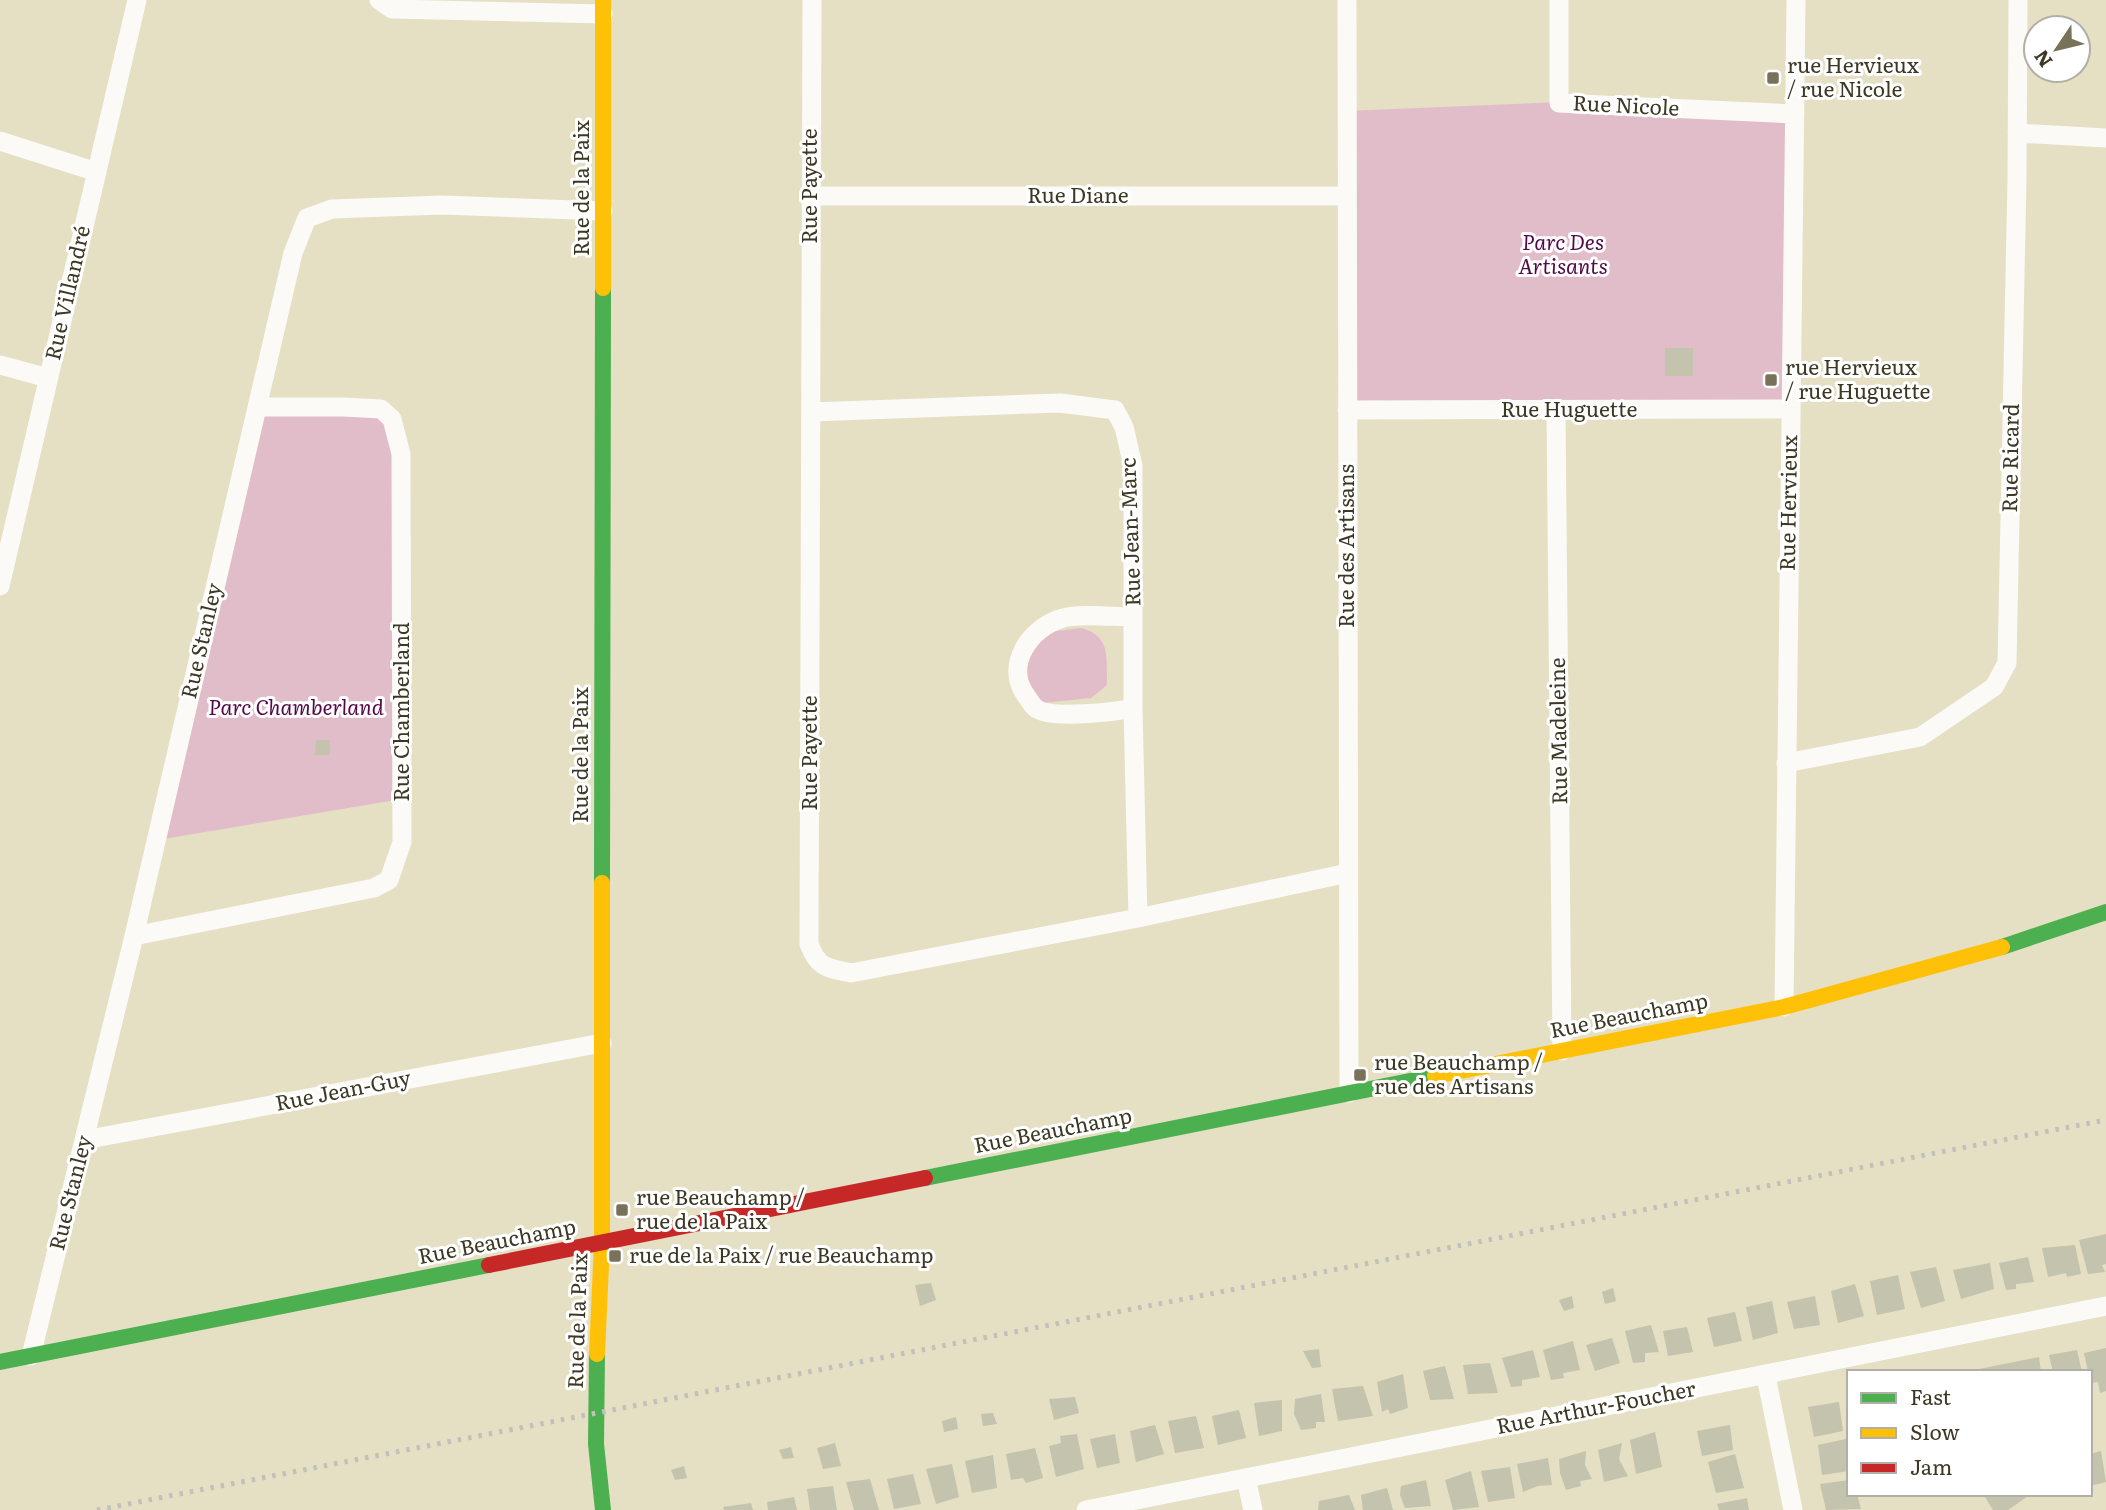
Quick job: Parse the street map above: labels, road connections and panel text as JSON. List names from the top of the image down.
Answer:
{
  "streets": {
    "street": [
      "Rue Nicole",
      "Rue Payette",
      "Rue de la Paix",
      "Rue Diane",
      "Rue Villandré",
      "Rue Huguette",
      "Rue Ricard",
      "Rue Hervieux",
      "Rue Jean-Marc",
      "Rue des Artisans",
      "Rue Stanley",
      "Rue Chamberland",
      "Rue Madeleine",
      "Rue Beauchamp",
      "Rue Jean-Guy",
      "Rue Arthur-Foucher"
    ]
  },
  "crossings": [
    ["Rue Nicole", "Rue Hervieux"],
    ["Rue Payette", "Rue Diane"],
    ["Rue Payette", "Rue Jean-Marc"],
    ["Rue Payette", "Rue des Artisans"],
    ["Rue de la Paix", "Rue Stanley"],
    ["Rue de la Paix", "Rue Beauchamp"],
    ["Rue de la Paix", "Rue Jean-Guy"],
    ["Rue Diane", "Rue des Artisans"],
    ["Rue Huguette", "Rue Hervieux"],
    ["Rue Huguette", "Rue des Artisans"],
    ["Rue Huguette", "Rue Madeleine"],
    ["Rue Ricard", "Rue Hervieux"],
    ["Rue Hervieux", "Rue Beauchamp"],
    ["Rue des Artisans", "Rue Beauchamp"],
    ["Rue Stanley", "Rue Chamberland"],
    ["Rue Stanley", "Rue Beauchamp"],
    ["Rue Stanley", "Rue Jean-Guy"],
    ["Rue Madeleine", "Rue Beauchamp"]
  ],
  "parks": ["Parc Des Artisants", "Parc Chamberland"],
  "places": {
    "transit": [
      "rue Hervieux / rue Nicole",
      "rue Hervieux / rue Huguette",
      "rue Beauchamp / rue des Artisans",
      "rue Beauchamp / rue de la Paix",
      "rue de la Paix / rue Beauchamp"
    ]
  },
  "legend": ["Fast", "Slow", "Jam"],
  "north": "bottom left"
}
